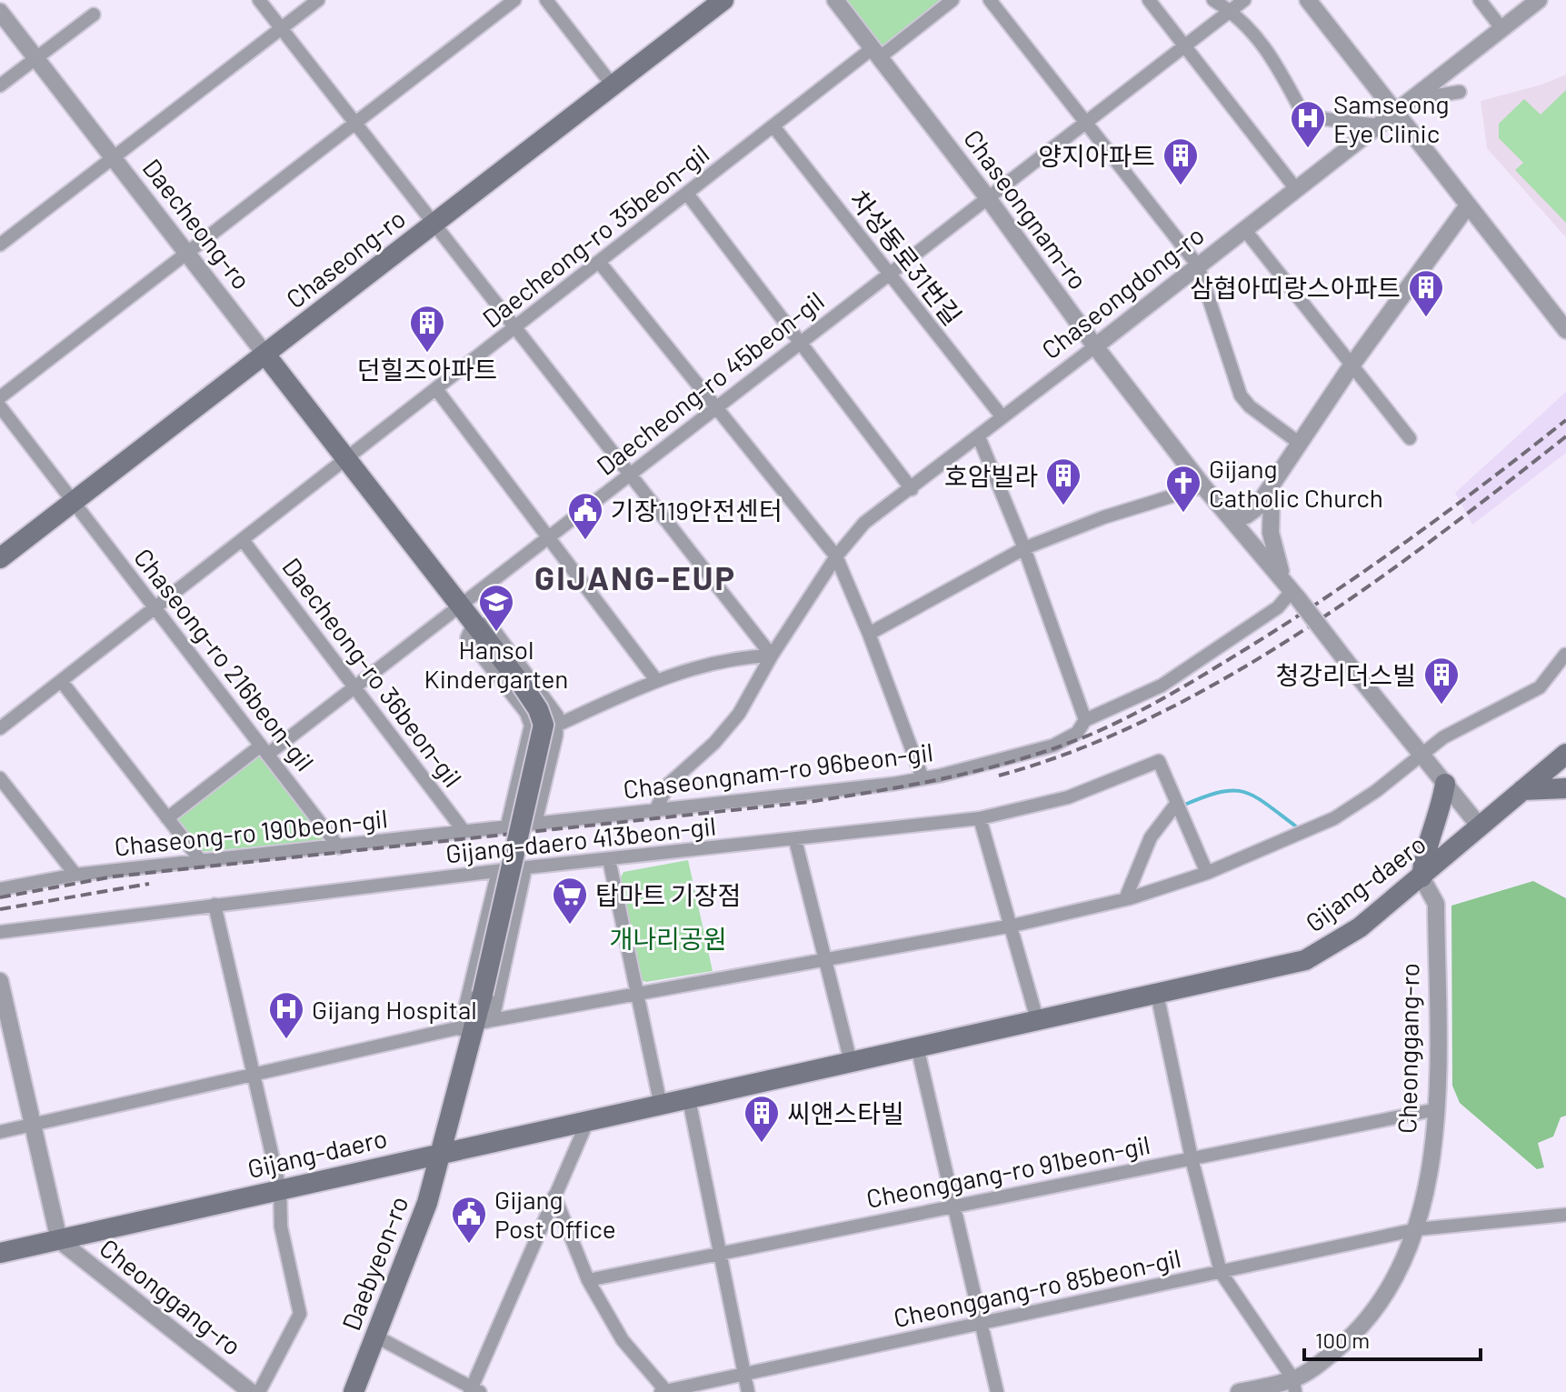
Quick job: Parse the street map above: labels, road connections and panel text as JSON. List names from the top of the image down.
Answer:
{
  "streets": {
    "main road": [
      "Daecheong-ro",
      "Chaseong-ro",
      "Gijang-daero",
      "Daebyeon-ro"
    ],
    "street": [
      "Chaseongnam-ro",
      "Daecheong-ro 35beon-gil",
      "차성동로31번길",
      "Chaseongdong-ro",
      "Daecheong-ro 45beon-gil",
      "Chaseong-ro 216beon-gil",
      "Daecheong-ro 36beon-gil",
      "Chaseongnam-ro 96beon-gil",
      "Chaseong-ro 190beon-gil",
      "Gijang-daero 413beon-gil",
      "Cheonggang-ro",
      "Cheonggang-ro 91beon-gil",
      "Cheonggang-ro 85beon-gil"
    ]
  },
  "crossings": [
    ["Chaseongnam-ro", "Daecheong-ro 35beon-gil"],
    ["Chaseongnam-ro", "Chaseongdong-ro"],
    ["Chaseongnam-ro", "Daecheong-ro 45beon-gil"],
    ["Chaseongnam-ro", "Chaseongnam-ro 96beon-gil"],
    ["Daecheong-ro", "Daecheong-ro 35beon-gil"],
    ["Daecheong-ro", "Chaseong-ro"],
    ["Daecheong-ro", "Daecheong-ro 45beon-gil"],
    ["Daecheong-ro 35beon-gil", "차성동로31번길"],
    ["차성동로31번길", "Chaseongdong-ro"],
    ["차성동로31번길", "Daecheong-ro 45beon-gil"],
    ["Chaseong-ro", "Chaseong-ro 216beon-gil"],
    ["Chaseongdong-ro", "Chaseongnam-ro 96beon-gil"],
    ["Chaseong-ro 216beon-gil", "Chaseong-ro 190beon-gil"],
    ["Daecheong-ro 36beon-gil", "Chaseong-ro 190beon-gil"],
    ["Chaseongnam-ro 96beon-gil", "Chaseong-ro 190beon-gil"],
    ["Gijang-daero", "Cheonggang-ro"],
    ["Gijang-daero", "Daebyeon-ro"],
    ["Cheonggang-ro", "Cheonggang-ro 91beon-gil"],
    ["Cheonggang-ro", "Cheonggang-ro 85beon-gil"],
    ["Cheonggang-ro 91beon-gil", "Cheonggang-ro 85beon-gil"]
  ],
  "districts": ["GIJANG-EUP"],
  "parks": ["개나리공원"],
  "places": {
    "hospital": ["Samseong Eye Clinic", "Gijang Hospital"],
    "building": [
      "양지아파트",
      "삼협아띠랑스아파트",
      "던힐즈아파트",
      "호암빌라",
      "청강리더스빌",
      "씨앤스타빌"
    ],
    "church": ["Gijang Catholic Church"],
    "public building": ["기장119안전센터", "Gijang Post Office"],
    "school or university": ["Hansol Kindergarten"],
    "supermarket": ["탑마트 기장점"]
  },
  "scale_bar": "100 m"
}
